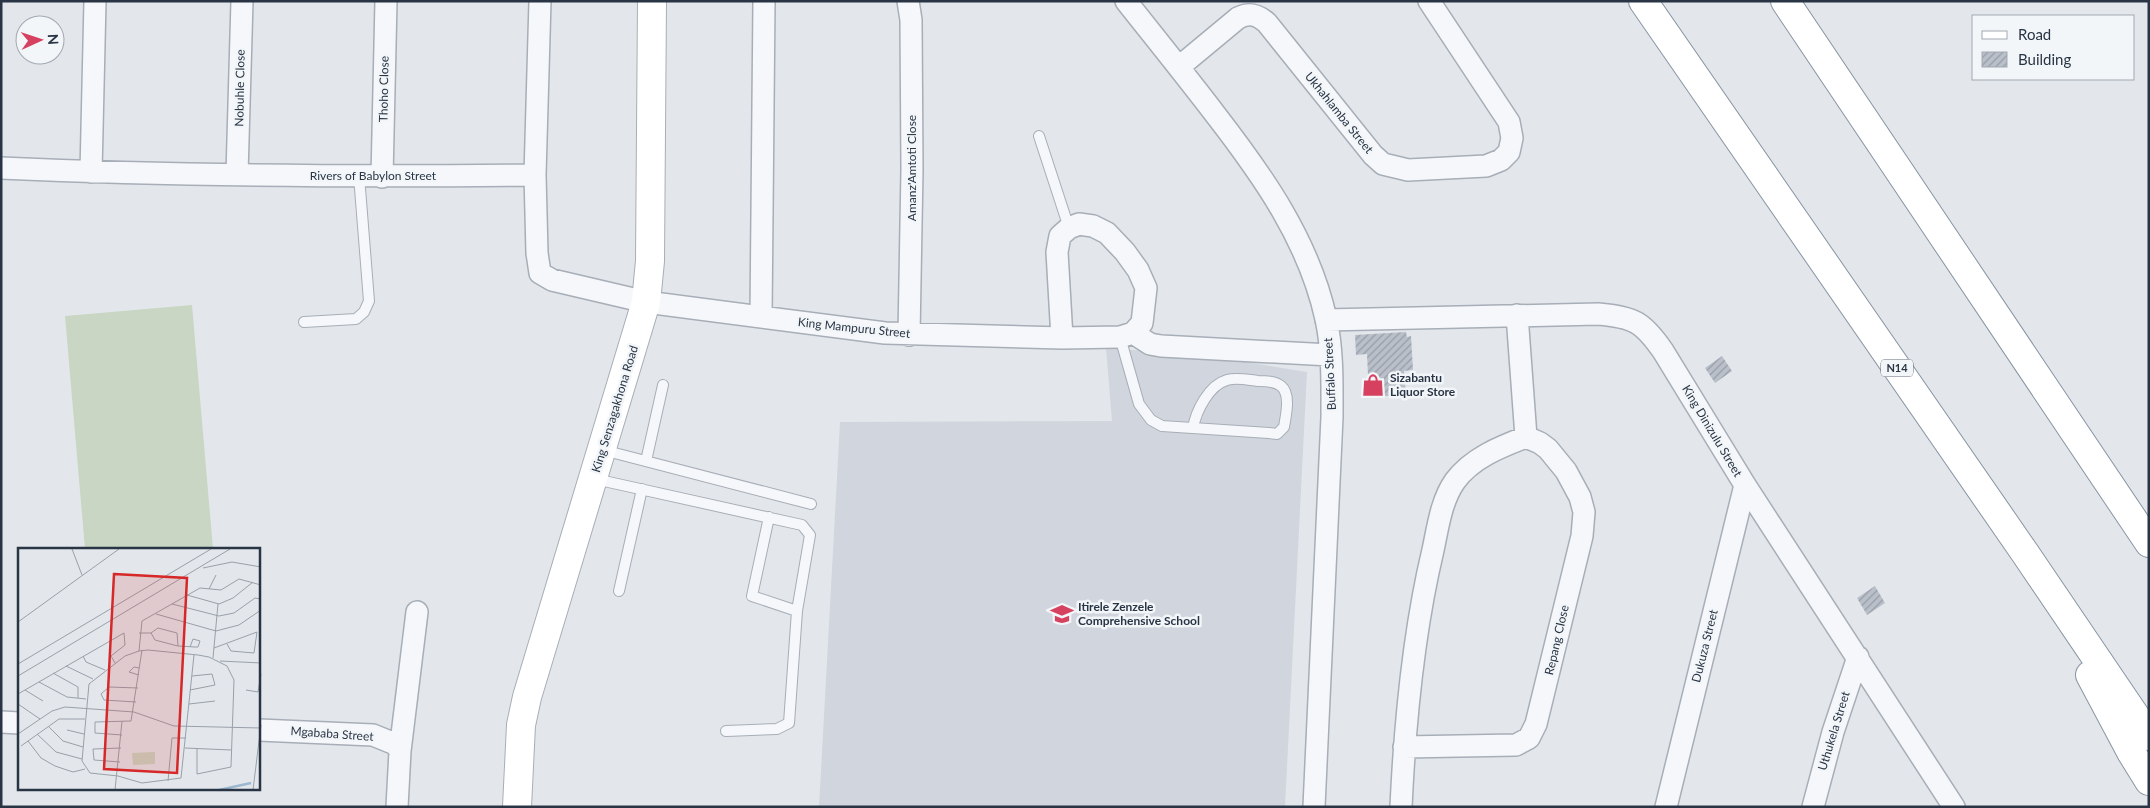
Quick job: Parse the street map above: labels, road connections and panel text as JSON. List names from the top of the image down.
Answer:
{
  "streets": {
    "main road": ["N14", "King Senzagakhona Road"],
    "street": [
      "Nobuhle Close",
      "Thoho Close",
      "Ukhahlamba Street",
      "Amanz'Amtoti Close",
      "Rivers of Babylon Street",
      "King Mampuru Street",
      "Buffalo Street",
      "King Dinizulu Street",
      "Repang Close",
      "Dukuza Street",
      "Uthukela Street",
      "Mgababa Street"
    ]
  },
  "crossings": [
    ["Nobuhle Close", "Rivers of Babylon Street"],
    ["Thoho Close", "Rivers of Babylon Street"],
    ["Ukhahlamba Street", "Buffalo Street"],
    ["Amanz'Amtoti Close", "King Mampuru Street"],
    ["King Mampuru Street", "King Senzagakhona Road"],
    ["Buffalo Street", "King Dinizulu Street"],
    ["King Dinizulu Street", "Dukuza Street"],
    ["King Dinizulu Street", "Uthukela Street"]
  ],
  "places": {
    "shop": ["Sizabantu Liquor Store"],
    "school or university": ["Itirele Zenzele Comprehensive School"]
  },
  "legend": ["Road", "Building"],
  "north": "right"
}
